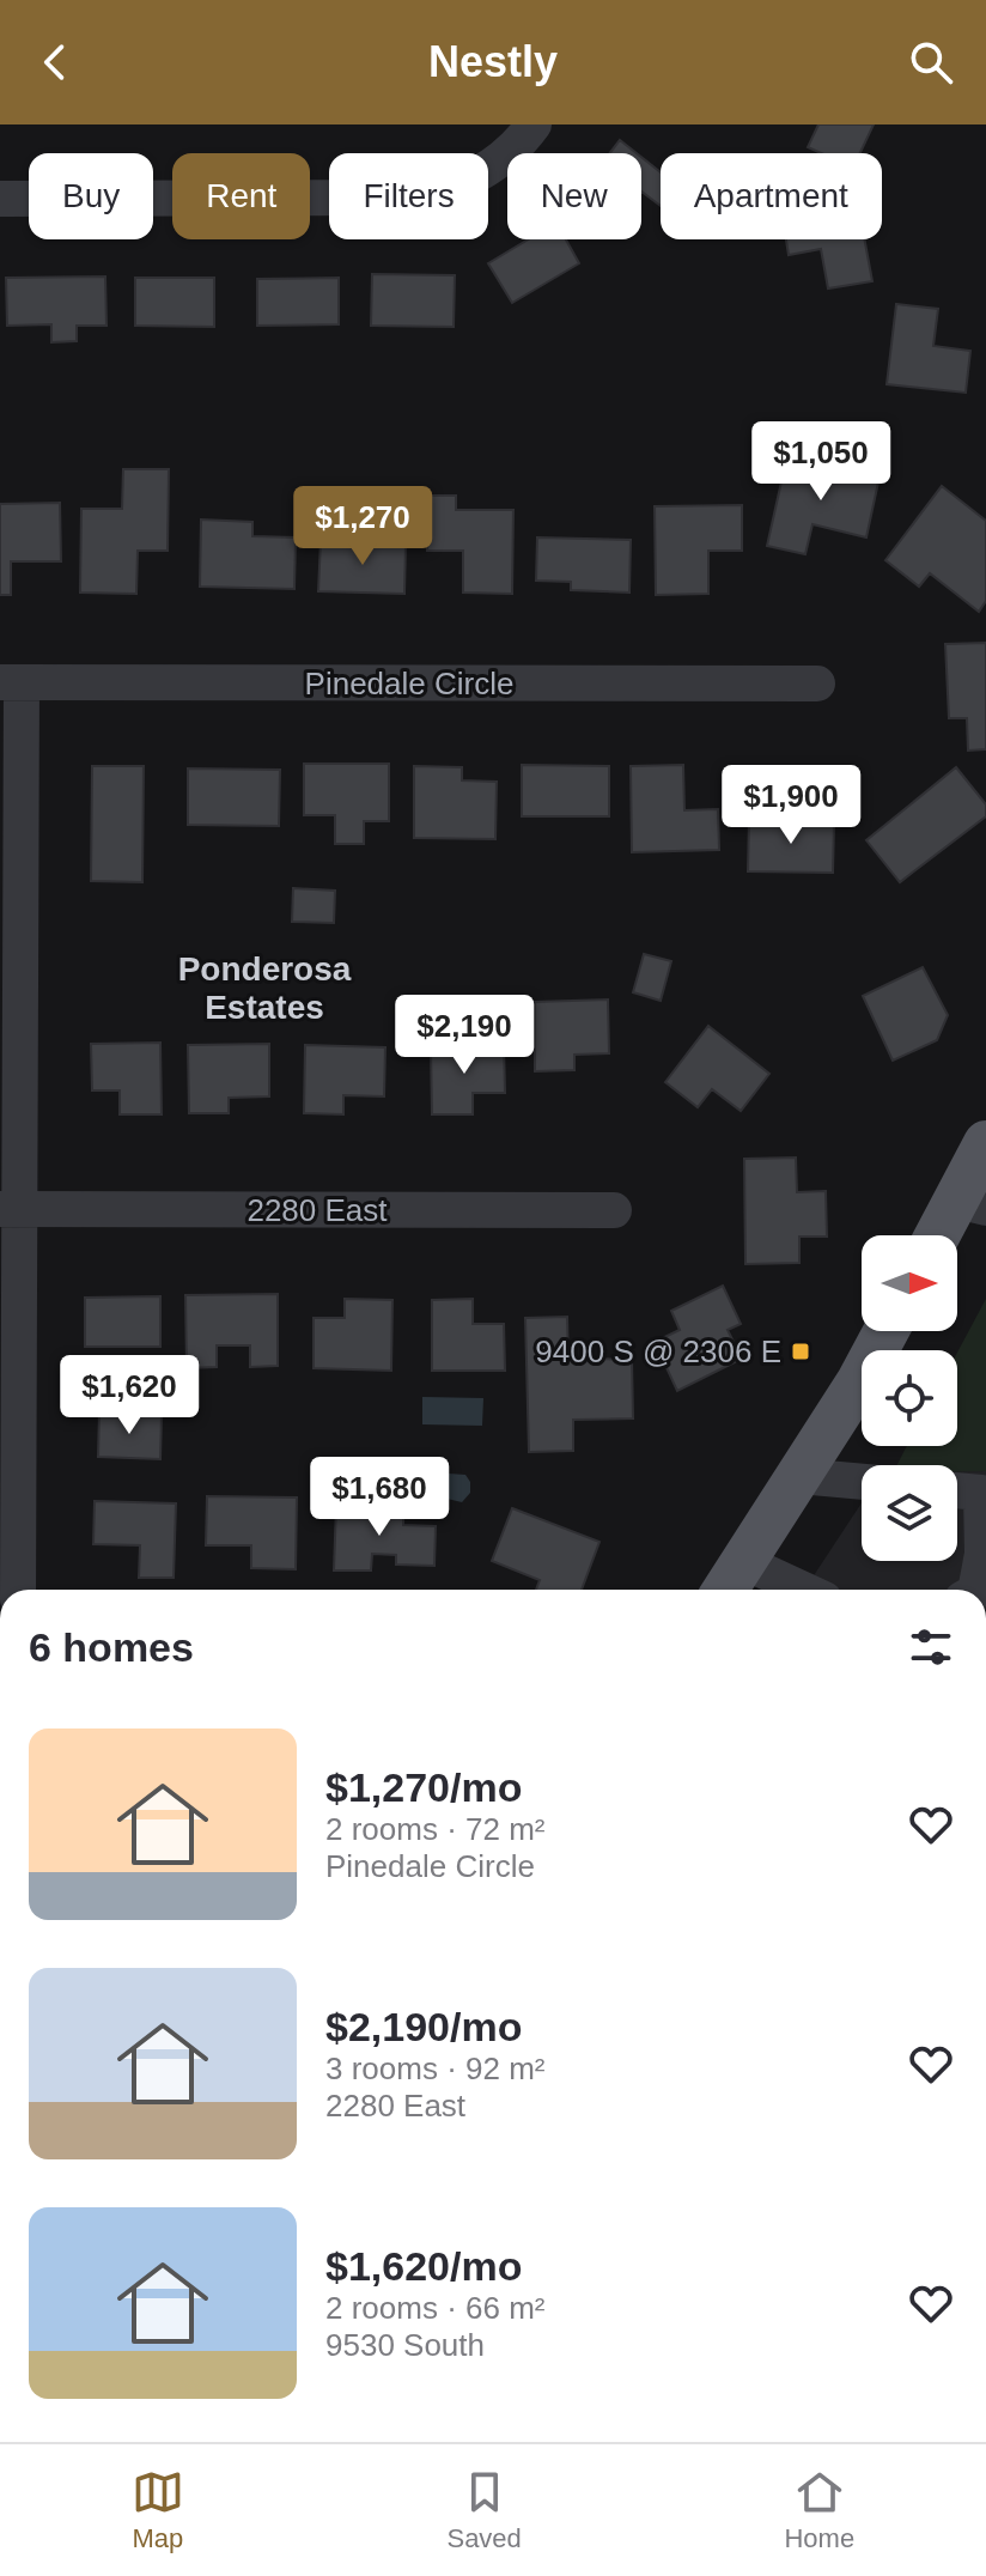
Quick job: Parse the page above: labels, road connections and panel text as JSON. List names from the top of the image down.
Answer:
{
  "streets": {
    "street": ["Pinedale Circle", "2280 East"]
  },
  "districts": ["Ponderosa Estates"],
  "places": {
    "transit": ["9400 S @ 2306 E"]
  },
  "north": "right",
  "page": {
    "header": "Nestly",
    "chip": [
      "Buy",
      "Rent",
      "Filters",
      "New",
      "Apartment"
    ],
    "price": [
      "$1,050",
      "$1,270",
      "$1,900",
      "$2,190",
      "$1,620",
      "$1,680"
    ],
    "heading": "6 homes",
    "list": [
      {
        "name": "$1,270/mo",
        "note": "2 rooms · 72 m² · Pinedale Circle"
      },
      {
        "name": "$2,190/mo",
        "note": "3 rooms · 92 m² · 2280 East"
      },
      {
        "name": "$1,620/mo",
        "note": "2 rooms · 66 m² · 9530 South"
      }
    ],
    "tabs": ["Map", "Saved", "Home"]
  }
}
